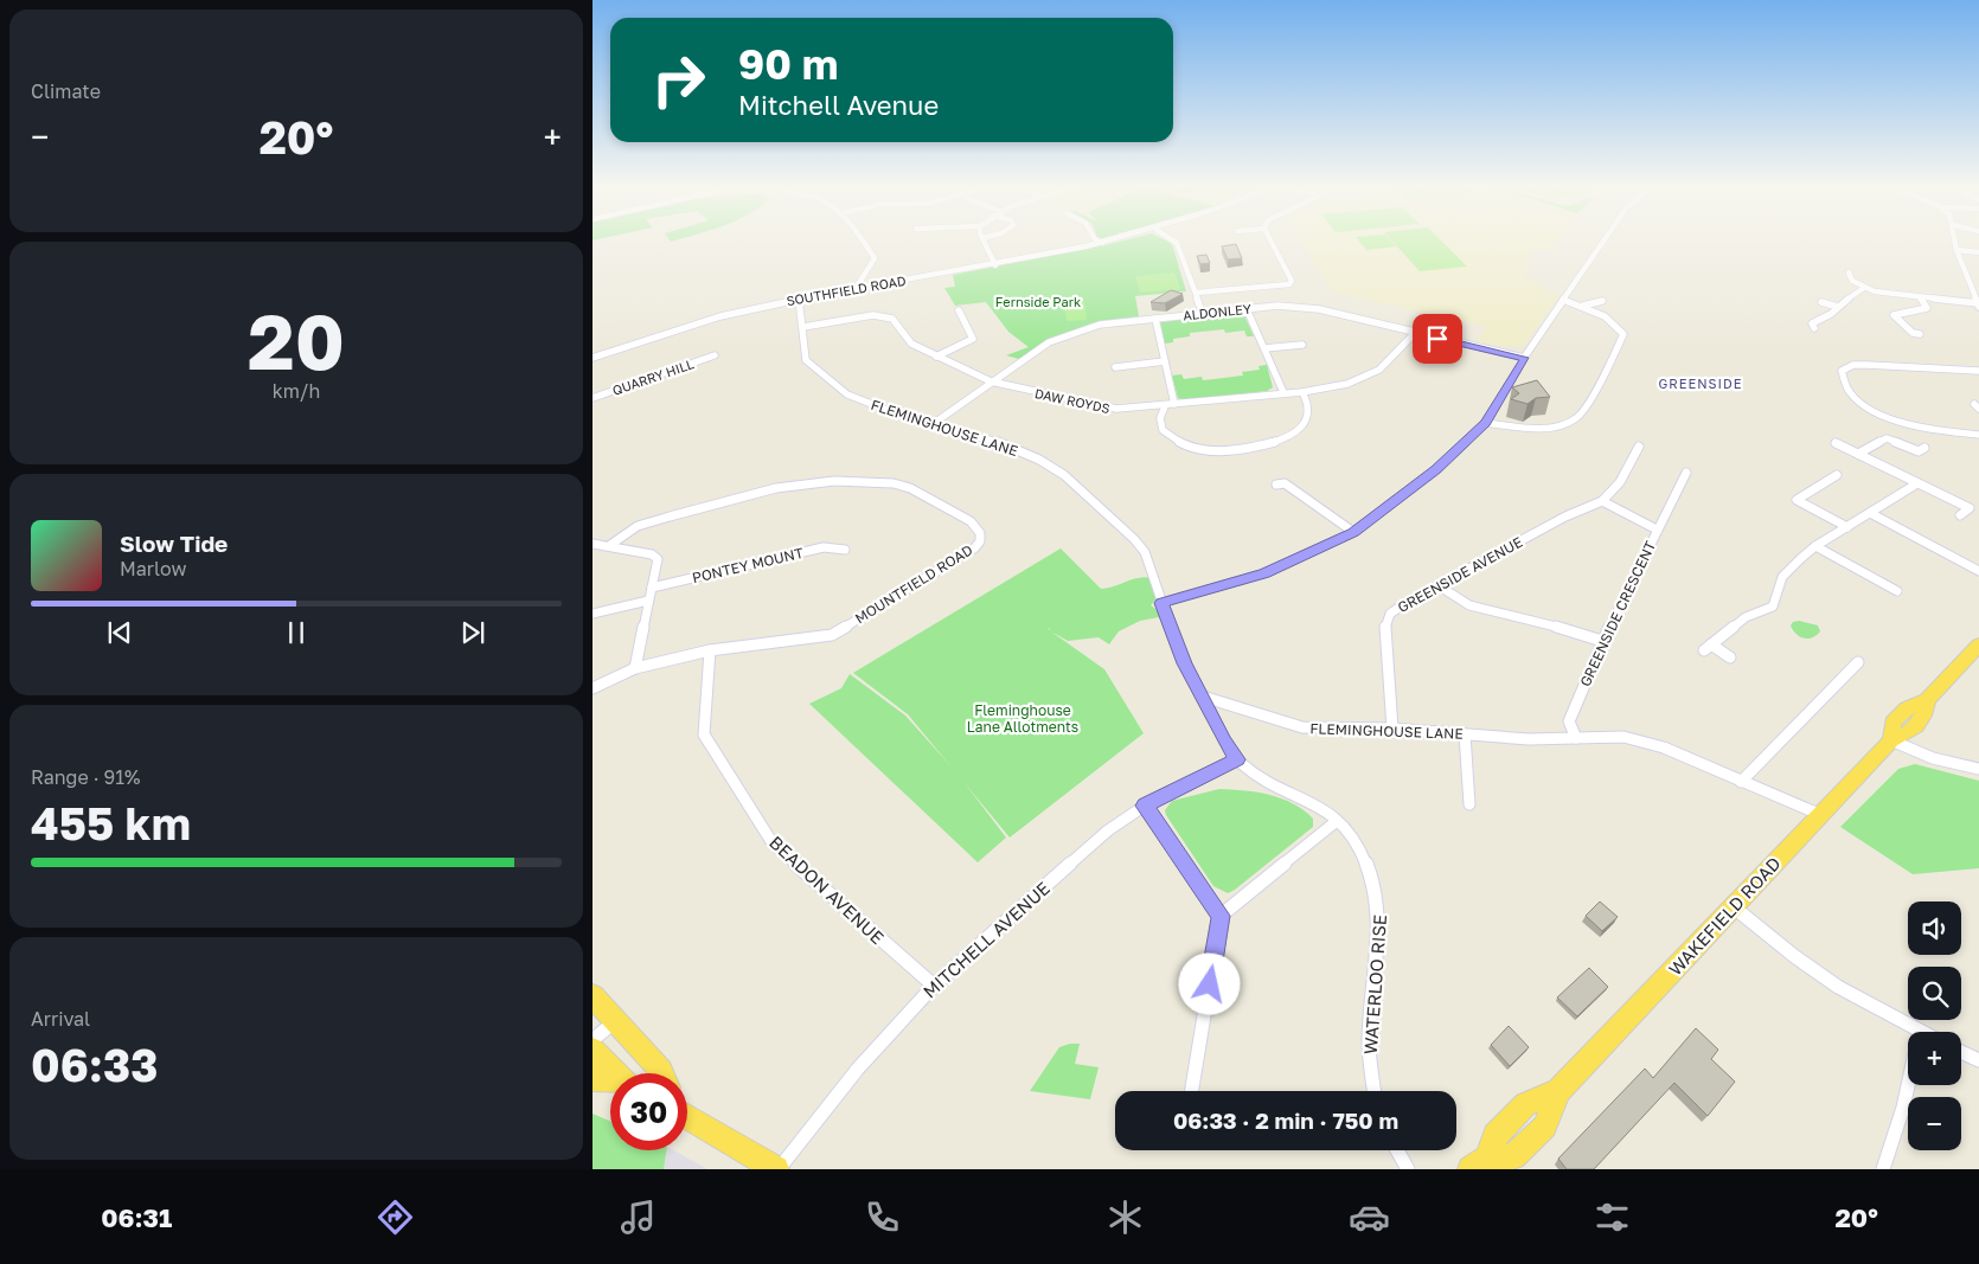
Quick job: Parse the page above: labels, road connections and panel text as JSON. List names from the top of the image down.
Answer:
{
  "streets": {
    "highway": ["WAKEFIELD ROAD"],
    "street": [
      "SOUTHFIELD ROAD",
      "ALDONLEY",
      "QUARRY HILL",
      "DAW ROYDS",
      "FLEMINGHOUSE LANE",
      "PONTEY MOUNT",
      "GREENSIDE AVENUE",
      "MOUNTFIELD ROAD",
      "GREENSIDE CRESCENT",
      "BEADON AVENUE",
      "MITCHELL AVENUE",
      "WATERLOO RISE"
    ]
  },
  "crossings": [
    ["SOUTHFIELD ROAD", "FLEMINGHOUSE LANE"],
    ["ALDONLEY", "DAW ROYDS"],
    ["ALDONLEY", "FLEMINGHOUSE LANE"],
    ["DAW ROYDS", "FLEMINGHOUSE LANE"],
    ["FLEMINGHOUSE LANE", "GREENSIDE AVENUE"],
    ["FLEMINGHOUSE LANE", "GREENSIDE CRESCENT"],
    ["FLEMINGHOUSE LANE", "WAKEFIELD ROAD"],
    ["FLEMINGHOUSE LANE", "WATERLOO RISE"],
    ["MOUNTFIELD ROAD", "BEADON AVENUE"],
    ["BEADON AVENUE", "MITCHELL AVENUE"],
    ["MITCHELL AVENUE", "WATERLOO RISE"]
  ],
  "districts": ["GREENSIDE"],
  "parks": ["Fernside Park", "Fleminghouse Lane Allotments"],
  "page": {
    "tile": [
      "Climate",
      ["20", "km/h"],
      ["Range · 91%", "455 km"],
      ["Arrival", "06:33"]
    ],
    "turn": ["90 m", "Mitchell Avenue"],
    "heat": ["−", "20°", "+"],
    "song": ["Slow Tide", "Marlow"],
    "map_buttons": ["+", "−"],
    "limit": "30",
    "trip": "06:33 · 2 min · 750 m",
    "tabs": ["06:31", "20°"]
  }
}
